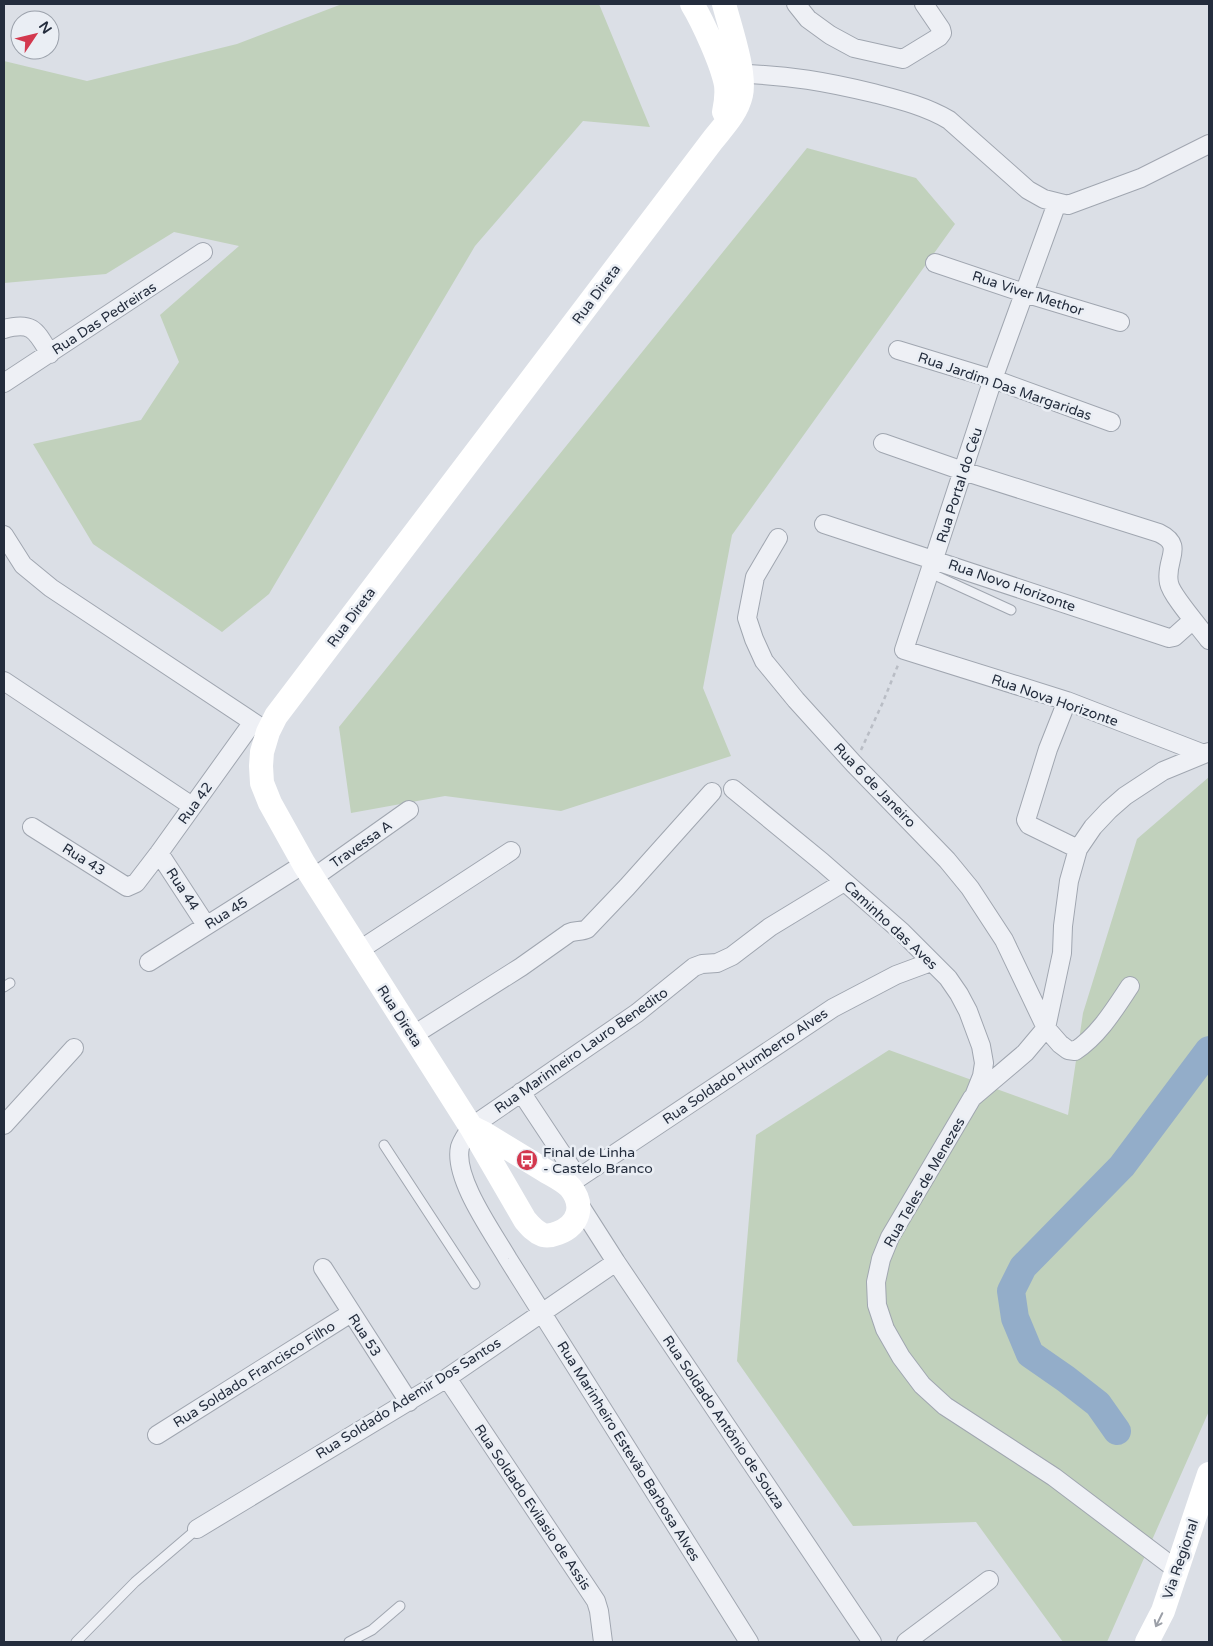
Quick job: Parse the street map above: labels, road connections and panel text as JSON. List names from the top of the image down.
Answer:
{
  "streets": {
    "street": [
      "Rua Viver Methor",
      "Rua Direta",
      "Rua Das Pedreiras",
      "Rua Jardim Das Margaridas",
      "Rua Portal do Céu",
      "Rua Novo Horizonte",
      "Rua Nova Horizonte",
      "Rua 6 de Janeiro",
      "Rua 42",
      "Travessa A",
      "Rua 43",
      "Rua 44",
      "Rua 45",
      "Caminho das Aves",
      "Rua Marinheiro Lauro Benedito",
      "Rua Soldado Humberto Alves",
      "Rua Teles de Menezes",
      "Rua 53",
      "Rua Soldado Francisco Filho",
      "Rua Soldado Ademir Dos Santos",
      "Rua Soldado Antônio de Souza",
      "Rua Marinheiro Estevão Barbosa Alves",
      "Rua Soldado Evilasio de Assis",
      "Via Regional"
    ]
  },
  "crossings": [
    ["Rua Viver Methor", "Rua Portal do Céu"],
    ["Rua Direta", "Rua 42"],
    ["Rua Direta", "Travessa A"],
    ["Rua Direta", "Rua 45"],
    ["Rua Direta", "Rua Marinheiro Lauro Benedito"],
    ["Rua Direta", "Rua Soldado Humberto Alves"],
    ["Rua Direta", "Rua Soldado Antônio de Souza"],
    ["Rua Direta", "Rua Marinheiro Estevão Barbosa Alves"],
    ["Rua Jardim Das Margaridas", "Rua Portal do Céu"],
    ["Rua Portal do Céu", "Rua Novo Horizonte"],
    ["Rua Portal do Céu", "Rua Nova Horizonte"],
    ["Rua Nova Horizonte", "Rua Teles de Menezes"],
    ["Rua 6 de Janeiro", "Rua Teles de Menezes"],
    ["Rua 42", "Rua 43"],
    ["Rua 42", "Rua 44"],
    ["Travessa A", "Rua 45"],
    ["Rua 44", "Rua 45"],
    ["Caminho das Aves", "Rua Marinheiro Lauro Benedito"],
    ["Caminho das Aves", "Rua Soldado Humberto Alves"],
    ["Caminho das Aves", "Rua Teles de Menezes"],
    ["Rua Marinheiro Lauro Benedito", "Rua Soldado Antônio de Souza"],
    ["Rua Marinheiro Lauro Benedito", "Rua Marinheiro Estevão Barbosa Alves"],
    ["Rua Soldado Humberto Alves", "Rua Soldado Antônio de Souza"],
    ["Rua Teles de Menezes", "Via Regional"],
    ["Rua 53", "Rua Soldado Francisco Filho"],
    ["Rua 53", "Rua Soldado Ademir Dos Santos"],
    ["Rua Soldado Ademir Dos Santos", "Rua Soldado Antônio de Souza"],
    ["Rua Soldado Ademir Dos Santos", "Rua Marinheiro Estevão Barbosa Alves"],
    ["Rua Soldado Ademir Dos Santos", "Rua Soldado Evilasio de Assis"]
  ],
  "one_way": ["Via Regional"],
  "places": {
    "bus stop": ["Final de Linha - Castelo Branco"]
  },
  "north": "top right"
}
